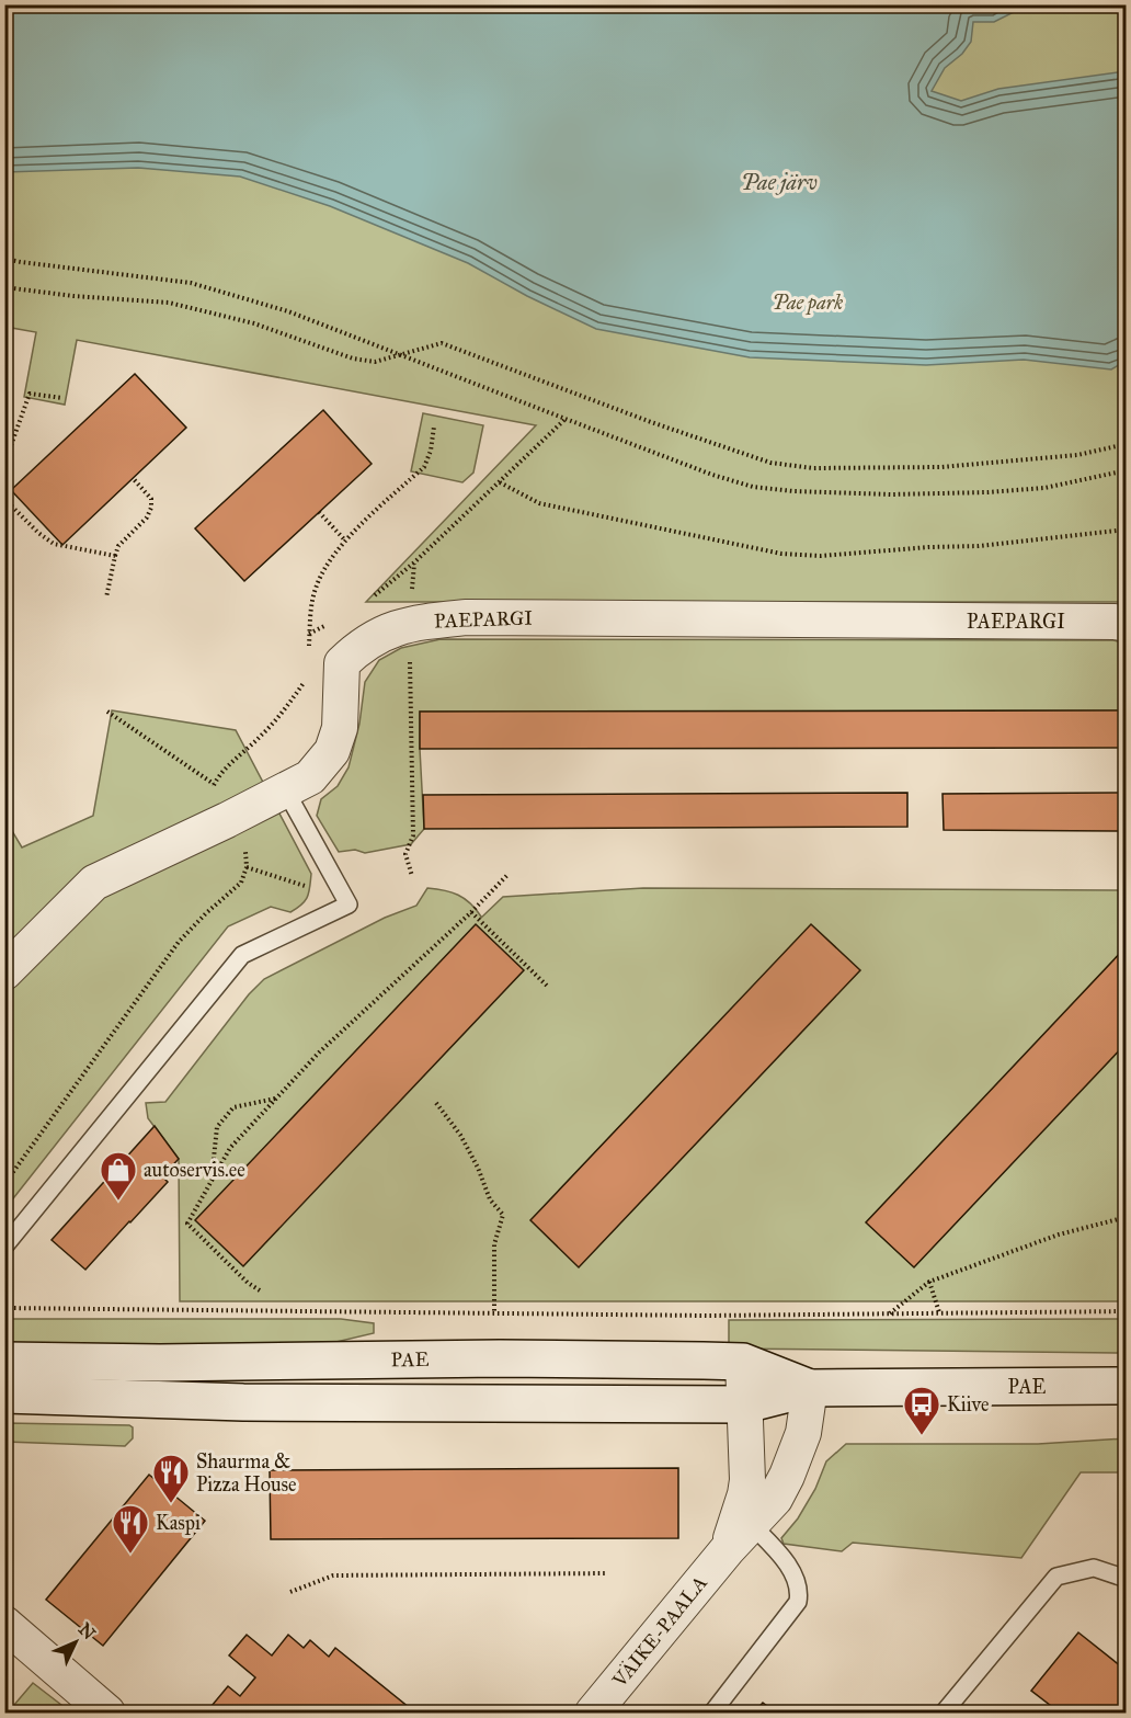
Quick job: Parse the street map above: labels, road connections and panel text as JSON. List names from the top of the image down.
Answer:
{
  "streets": {
    "main road": ["PAE"],
    "street": ["PAEPARGI", "VÄIKE-PAALA"]
  },
  "crossings": [
    ["PAE", "VÄIKE-PAALA"]
  ],
  "water": ["Pae järv"],
  "parks": ["Pae park"],
  "places": {
    "shop": ["autoservis.ee"],
    "bus stop": ["Kiive"],
    "restaurant": ["Shaurma & Pizza House", "Kaspi"]
  },
  "north": "top right"
}
